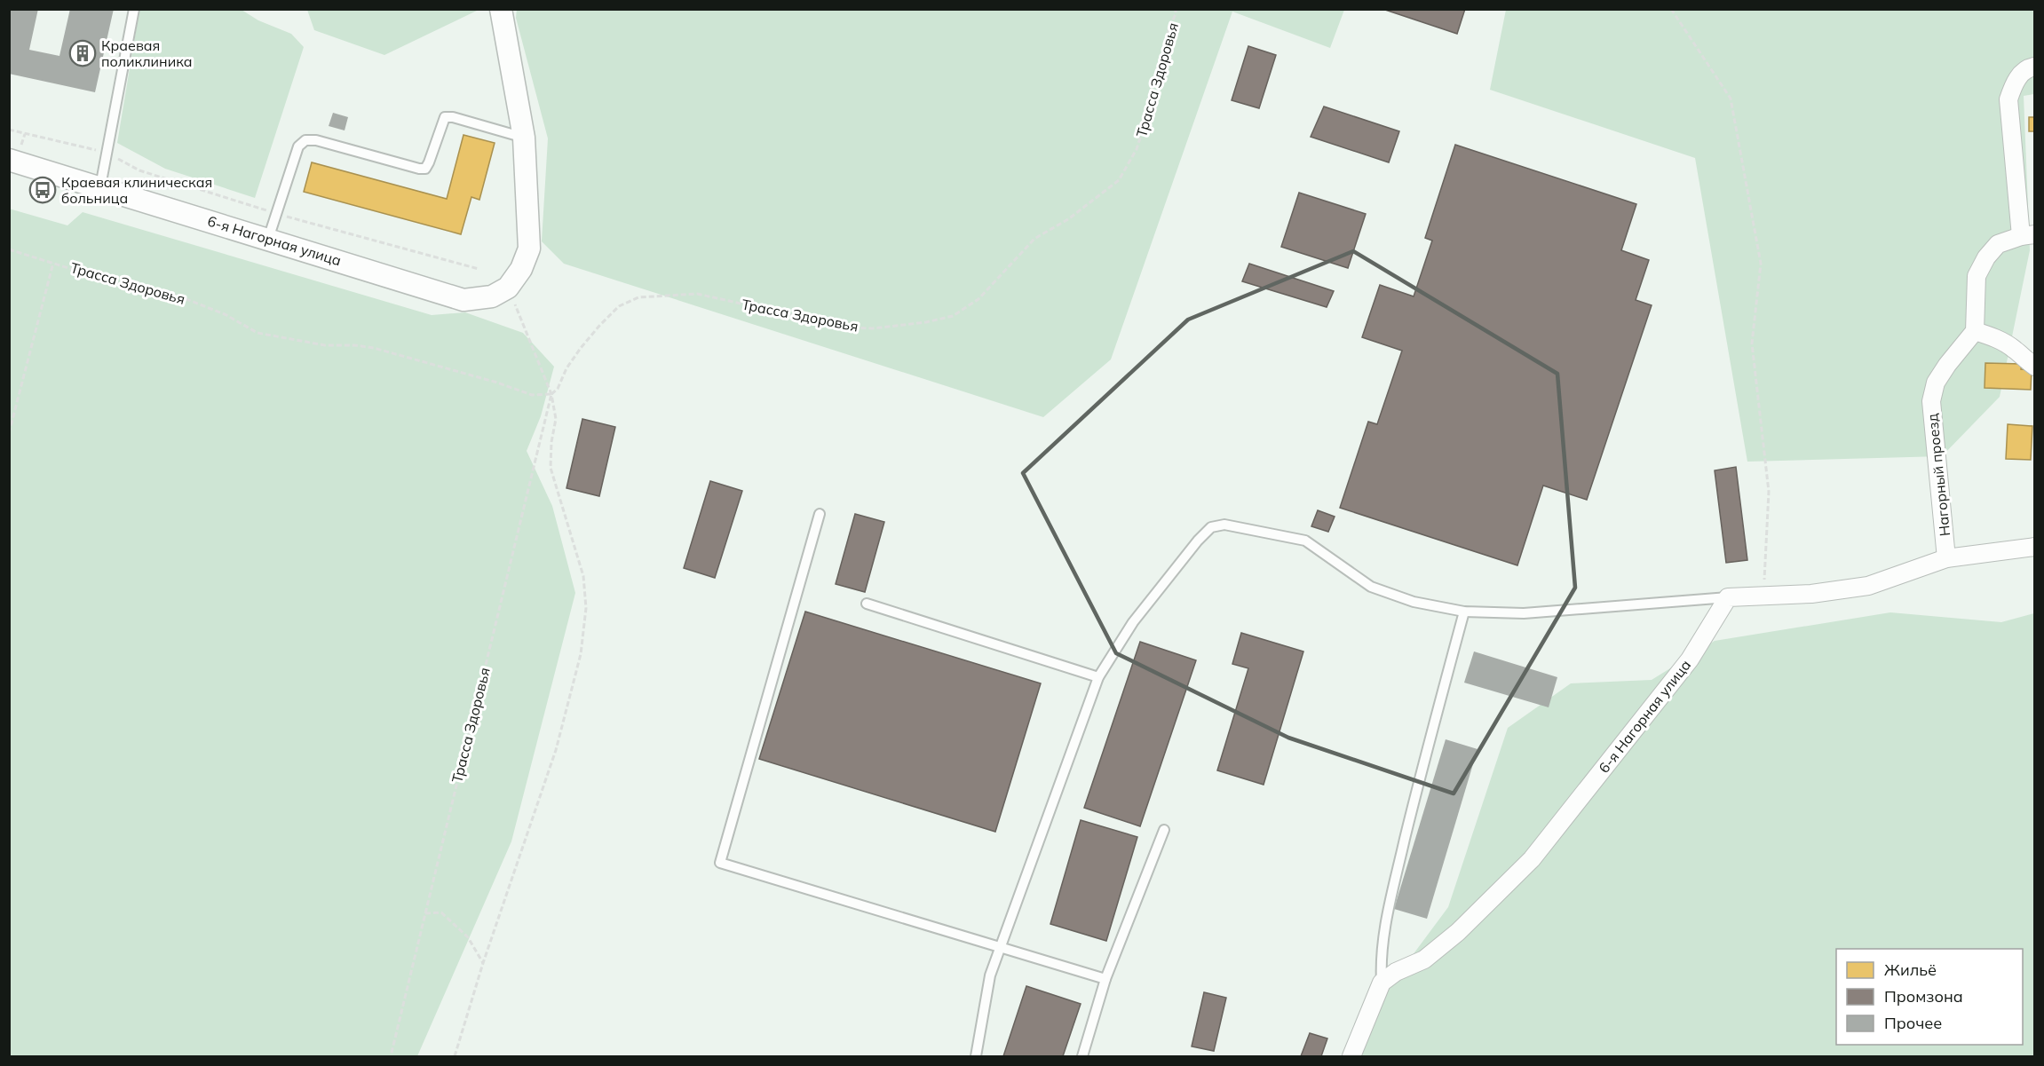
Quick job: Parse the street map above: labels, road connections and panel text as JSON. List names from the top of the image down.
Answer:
{
  "streets": {
    "street": ["6-я Нагорная улица", "Нагорный проезд"],
    "path": ["Трасса Здоровья"]
  },
  "places": {
    "building": ["Краевая поликлиника"],
    "bus stop": ["Краевая клиническая больница"]
  },
  "legend": ["Жильё", "Промзона", "Прочее"]
}
